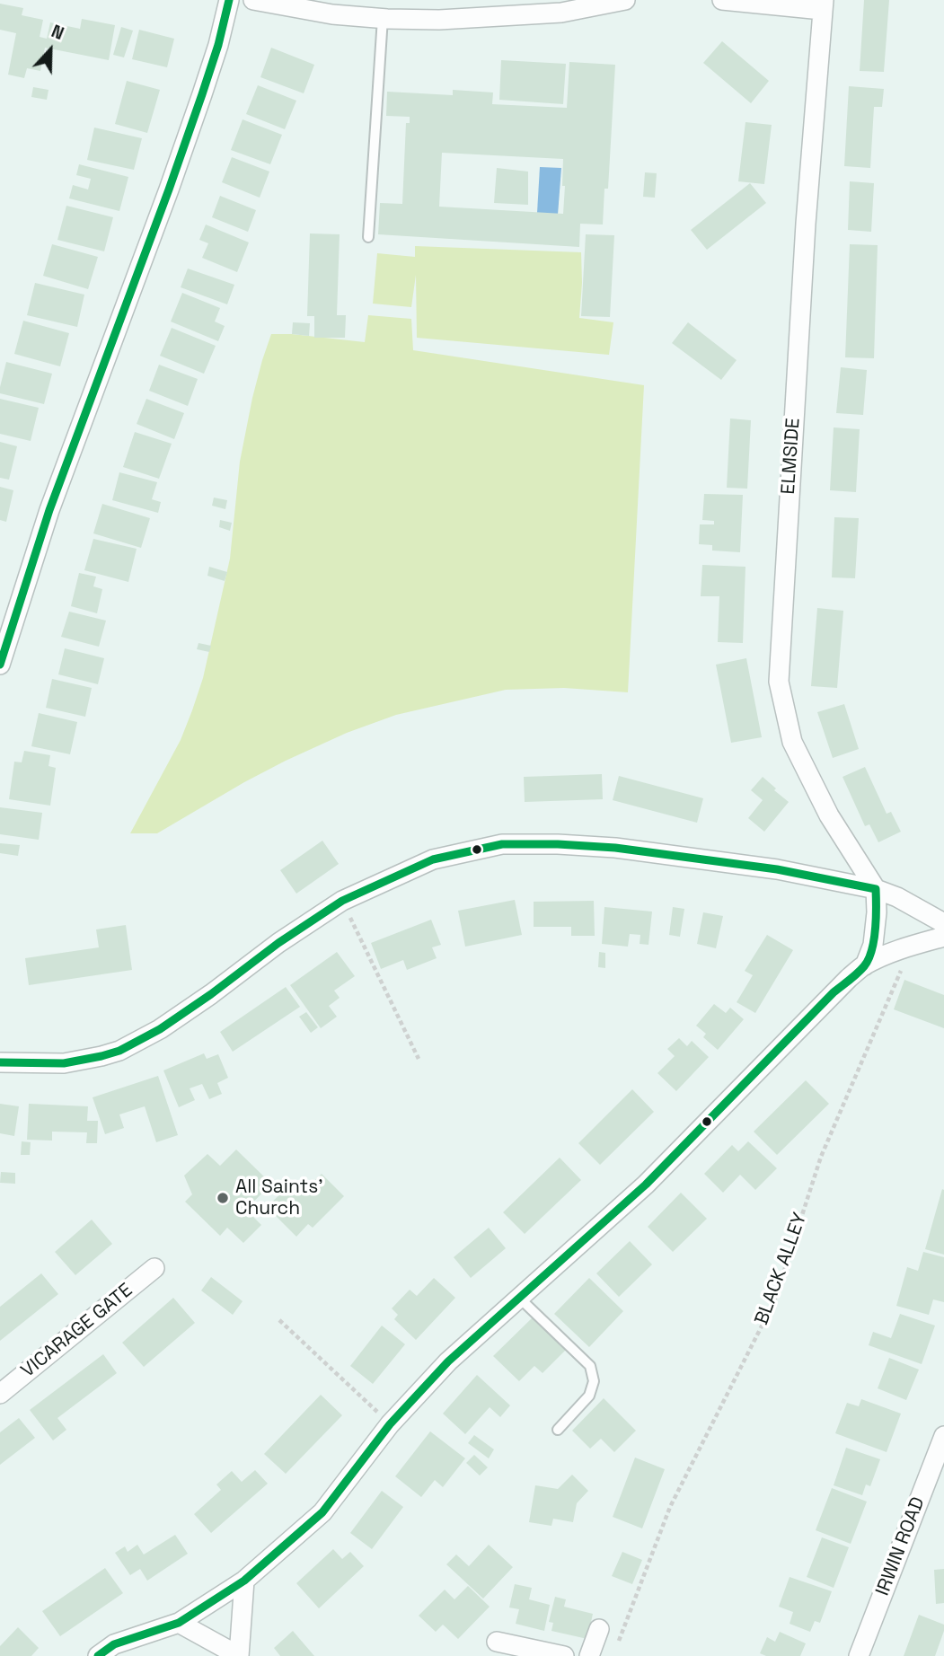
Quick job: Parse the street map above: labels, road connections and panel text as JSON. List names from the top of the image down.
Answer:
{
  "streets": {
    "street": ["ELMSIDE", "VICARAGE GATE", "IRWIN ROAD"],
    "path": ["BLACK ALLEY"]
  },
  "places": ["All Saints' Church"],
  "north": "top"
}
